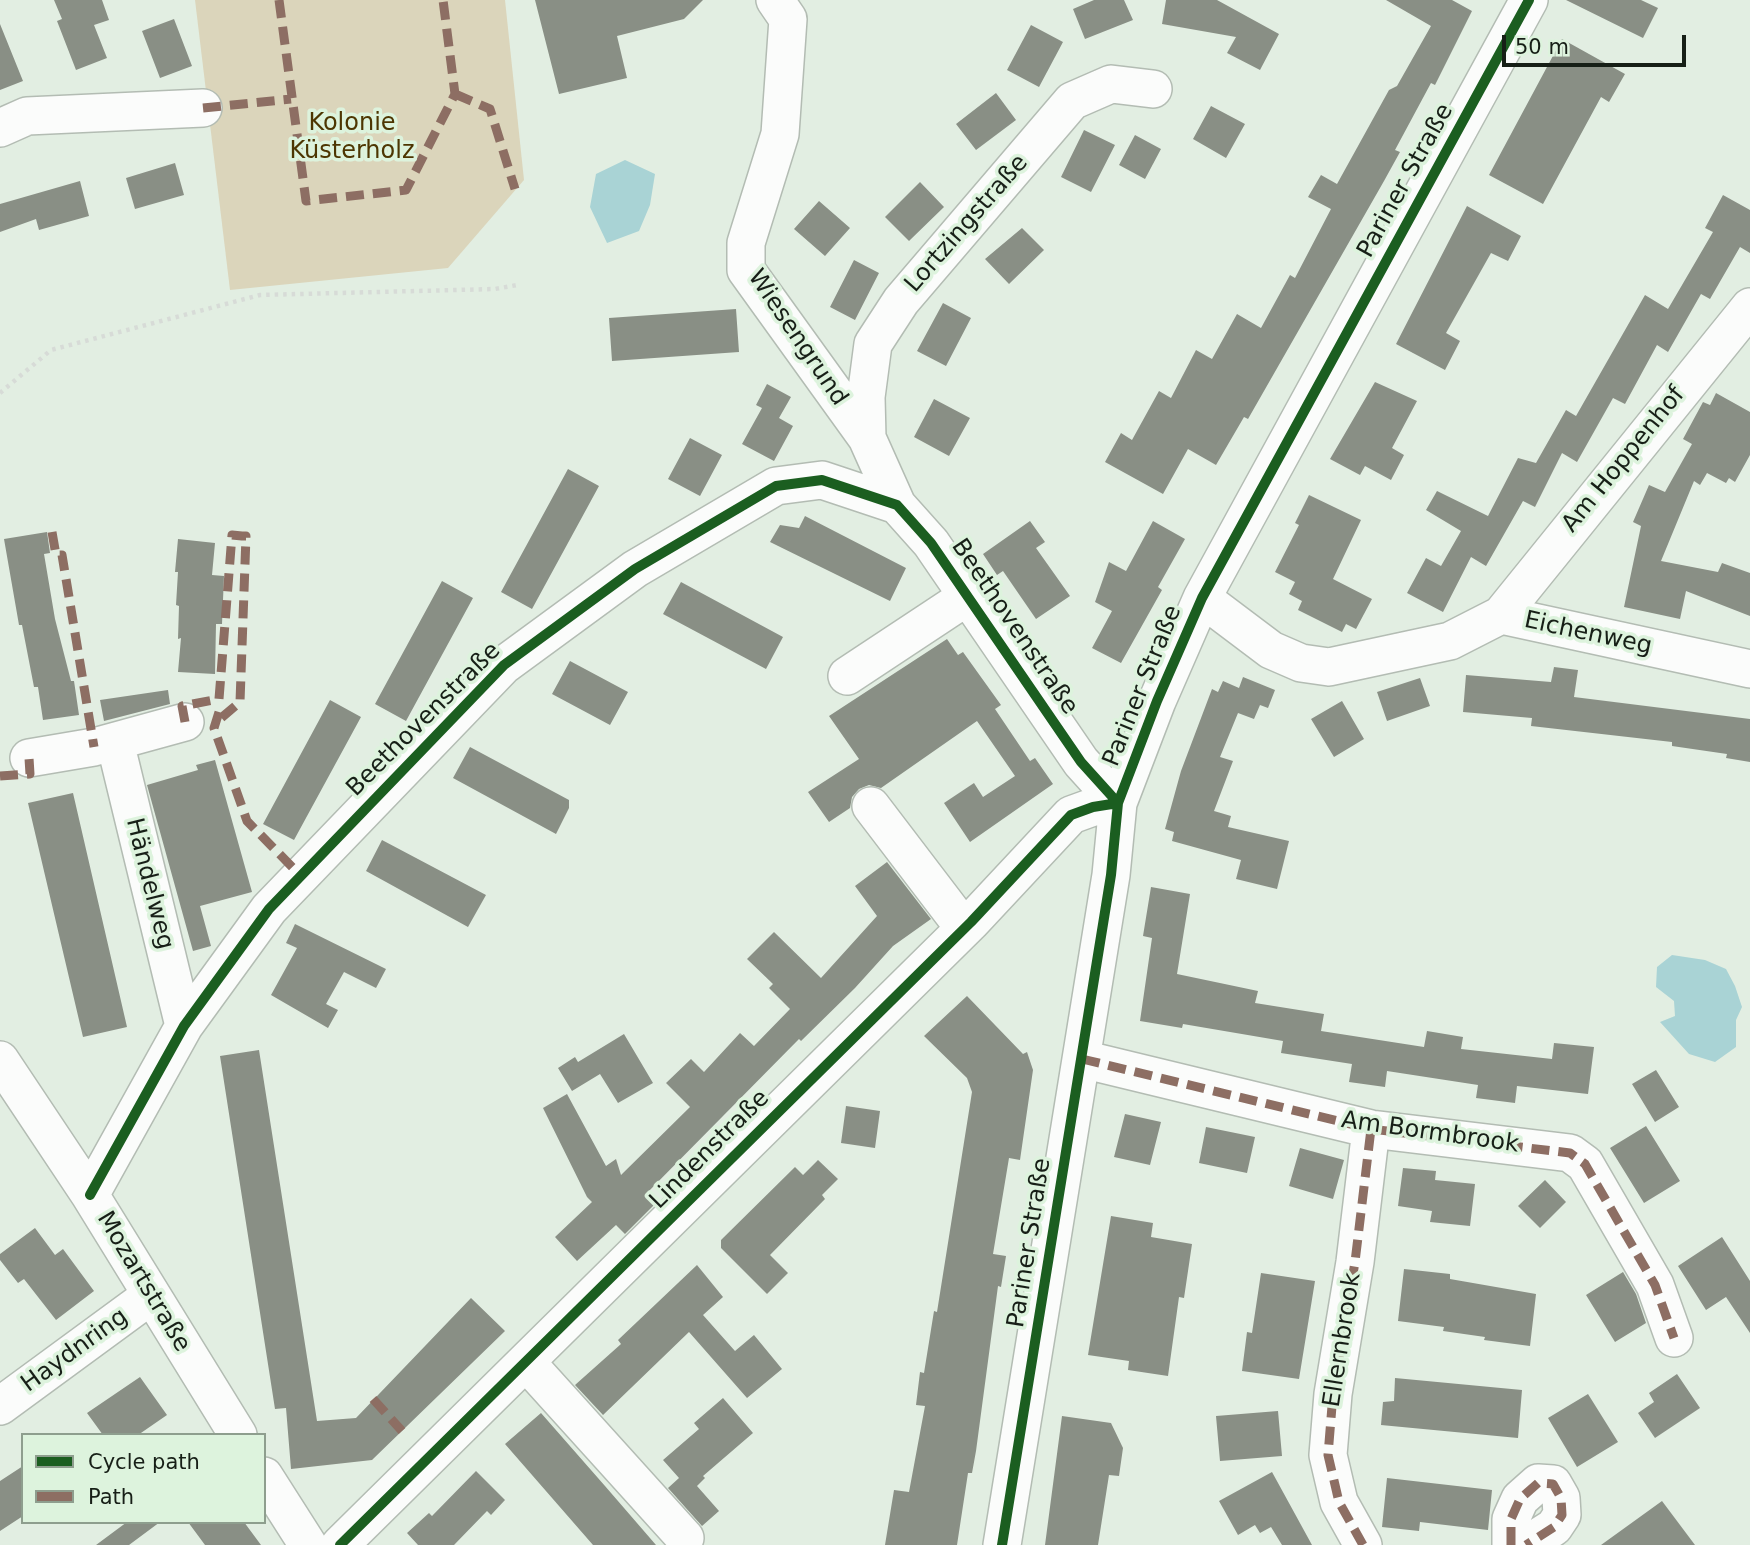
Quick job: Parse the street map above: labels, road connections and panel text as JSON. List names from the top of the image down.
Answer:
{
  "streets": {
    "street": [
      "Pariner Straße",
      "Lortzingstraße",
      "Wiesengrund",
      "Am Hoppenhof",
      "Beethovenstraße",
      "Eichenweg",
      "Händelweg",
      "Am Bormbrook",
      "Lindenstraße",
      "Mozartstraße",
      "Ellernbrook",
      "Haydnring"
    ]
  },
  "crossings": [
    ["Pariner Straße", "Beethovenstraße"],
    ["Pariner Straße", "Eichenweg"],
    ["Pariner Straße", "Am Bormbrook"],
    ["Pariner Straße", "Lindenstraße"],
    ["Lortzingstraße", "Wiesengrund"],
    ["Wiesengrund", "Beethovenstraße"],
    ["Am Hoppenhof", "Eichenweg"],
    ["Beethovenstraße", "Händelweg"],
    ["Beethovenstraße", "Lindenstraße"],
    ["Beethovenstraße", "Mozartstraße"],
    ["Am Bormbrook", "Ellernbrook"],
    ["Mozartstraße", "Haydnring"]
  ],
  "parks": ["Kolonie Küsterholz"],
  "legend": ["Cycle path", "Path"],
  "scale_bar": "50 m"
}
